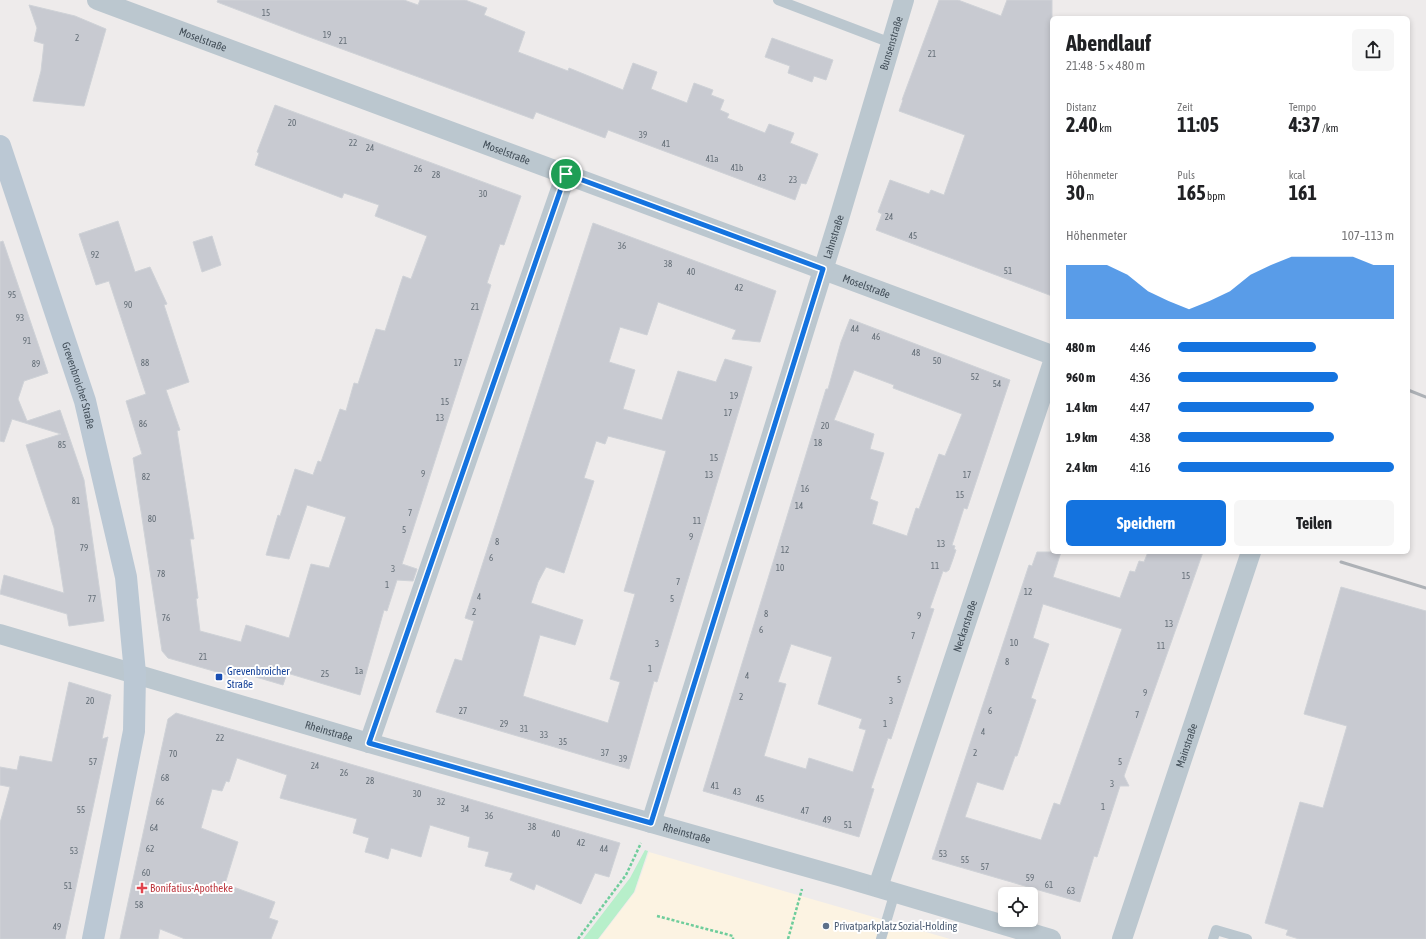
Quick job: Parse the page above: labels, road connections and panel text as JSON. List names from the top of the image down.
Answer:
{
  "streets": {
    "main road": ["Grevenbroicher Straße"],
    "street": [
      "Moselstraße",
      "Bunsenstraße",
      "Lahnstraße",
      "Neckarstraße",
      "Rheinstraße",
      "Mainstraße"
    ]
  },
  "crossings": [
    ["Moselstraße", "Lahnstraße"],
    ["Bunsenstraße", "Lahnstraße"],
    ["Lahnstraße", "Rheinstraße"],
    ["Grevenbroicher Straße", "Rheinstraße"],
    ["Neckarstraße", "Rheinstraße"]
  ],
  "places": {
    "transit": ["Grevenbroicher Straße"],
    "health": ["Bonifatius-Apotheke"],
    "other": ["Privatparkplatz Sozial-Holding"]
  },
  "house_numbers": [
    "15",
    "19",
    "2",
    "21",
    "21",
    "20",
    "39",
    "22",
    "41",
    "24",
    "41a",
    "41b",
    "26",
    "28",
    "43",
    "23",
    "30",
    "24",
    "45",
    "36",
    "92",
    "38",
    "51",
    "40",
    "42",
    "95",
    "90",
    "21",
    "93",
    "44",
    "46",
    "91",
    "48",
    "50",
    "88",
    "17",
    "89",
    "52",
    "54",
    "19",
    "15",
    "17",
    "13",
    "86",
    "20",
    "18",
    "85",
    "15",
    "9",
    "13",
    "17",
    "82",
    "16",
    "15",
    "81",
    "14",
    "7",
    "80",
    "11",
    "5",
    "9",
    "8",
    "13",
    "79",
    "12",
    "6",
    "11",
    "10",
    "3",
    "78",
    "15",
    "7",
    "1",
    "12",
    "4",
    "77",
    "5",
    "2",
    "8",
    "9",
    "76",
    "13",
    "6",
    "7",
    "10",
    "3",
    "11",
    "21",
    "8",
    "1",
    "1a",
    "25",
    "4",
    "5",
    "9",
    "2",
    "20",
    "3",
    "27",
    "6",
    "7",
    "29",
    "1",
    "31",
    "4",
    "33",
    "22",
    "35",
    "37",
    "2",
    "70",
    "39",
    "57",
    "5",
    "24",
    "26",
    "68",
    "28",
    "3",
    "41",
    "43",
    "30",
    "45",
    "66",
    "32",
    "1",
    "34",
    "55",
    "47",
    "36",
    "49",
    "51",
    "38",
    "64",
    "40",
    "42",
    "62",
    "44",
    "53",
    "53",
    "55",
    "57",
    "60",
    "59",
    "61",
    "51",
    "63",
    "58",
    "49"
  ],
  "page": {
    "heading": ["Abendlauf", "21:48 · 5 × 480 m"],
    "stats": [
      ["Distanz", "2.40 km"],
      ["Zeit", "11:05"],
      ["Tempo", "4:37 /km"],
      ["Höhenmeter", "30 m"],
      ["Puls", "165 bpm"],
      ["kcal", "161"]
    ],
    "chart": ["Höhenmeter", "107–113 m"],
    "list": [
      {
        "name": "480 m",
        "note": "4:46"
      },
      {
        "name": "960 m",
        "note": "4:36"
      },
      {
        "name": "1.4 km",
        "note": "4:47"
      },
      {
        "name": "1.9 km",
        "note": "4:38"
      },
      {
        "name": "2.4 km",
        "note": "4:16"
      }
    ],
    "buttons": ["Speichern", "Teilen"]
  }
}
